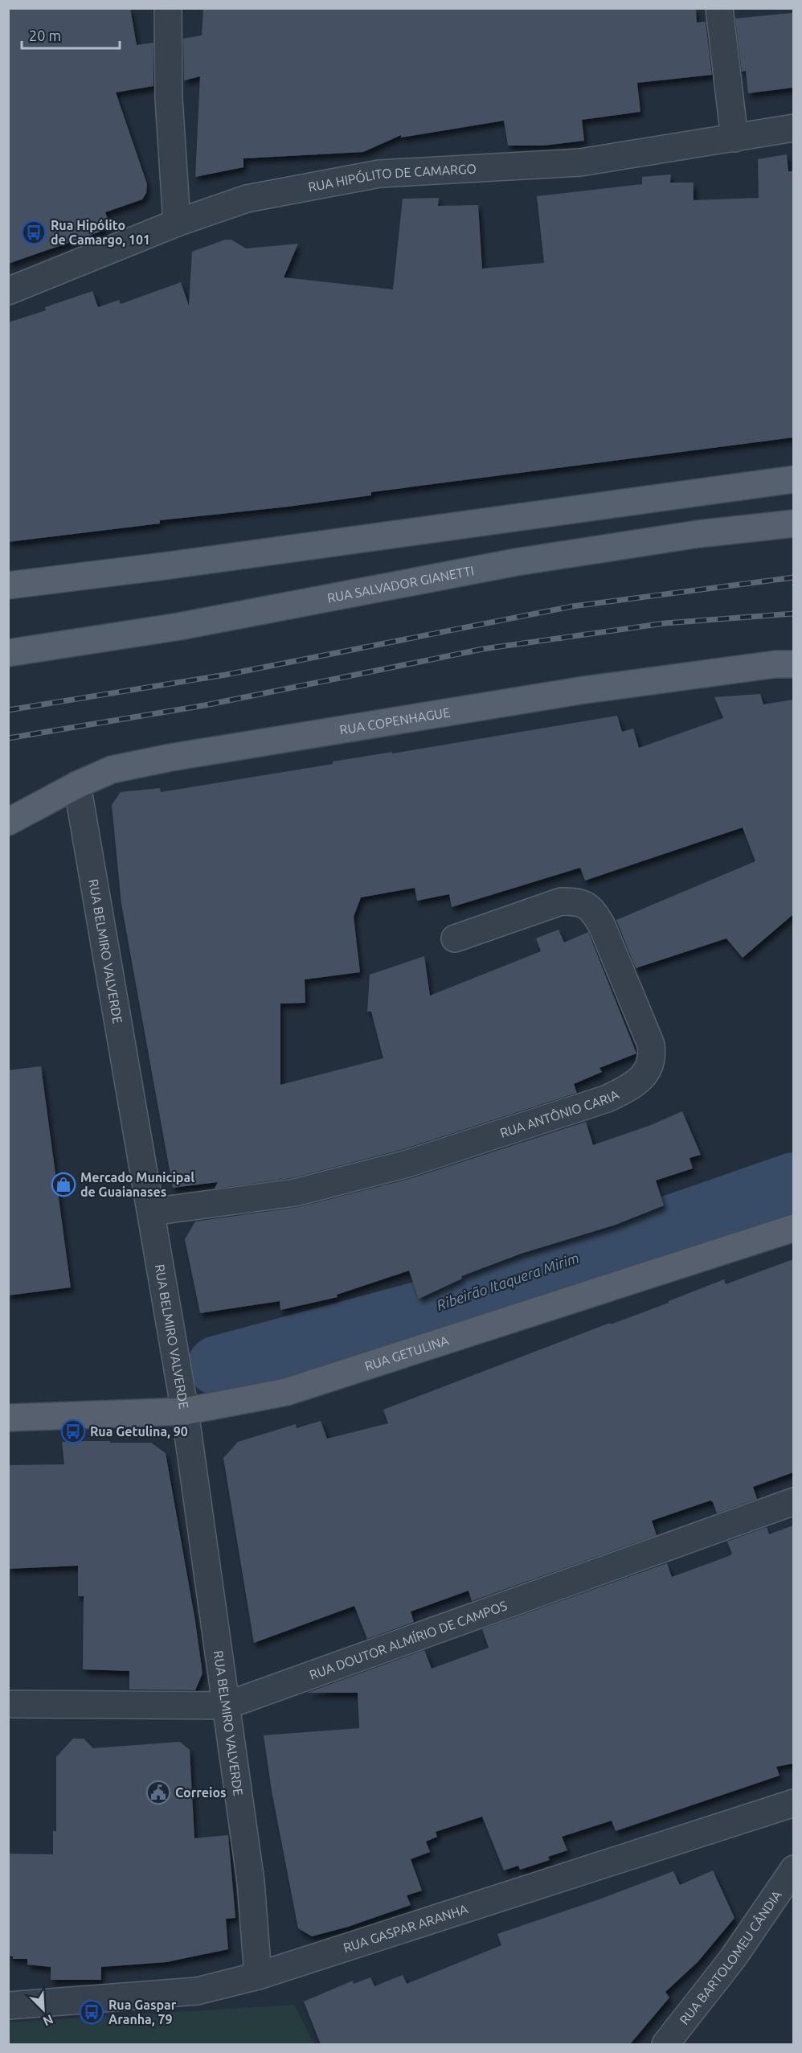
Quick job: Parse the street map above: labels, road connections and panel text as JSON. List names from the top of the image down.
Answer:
{
  "streets": {
    "main road": ["RUA SALVADOR GIANETTI", "RUA COPENHAGUE", "RUA GETULINA"],
    "street": [
      "RUA HIPÓLITO DE CAMARGO",
      "RUA BELMIRO VALVERDE",
      "RUA ANTÔNIO CARIA",
      "RUA DOUTOR ALMÍRIO DE CAMPOS",
      "RUA GASPAR ARANHA",
      "RUA BARTOLOMEU CÂNDIA"
    ]
  },
  "crossings": [
    ["RUA COPENHAGUE", "RUA BELMIRO VALVERDE"],
    ["RUA BELMIRO VALVERDE", "RUA ANTÔNIO CARIA"],
    ["RUA BELMIRO VALVERDE", "RUA GETULINA"],
    ["RUA BELMIRO VALVERDE", "RUA DOUTOR ALMÍRIO DE CAMPOS"],
    ["RUA BELMIRO VALVERDE", "RUA GASPAR ARANHA"]
  ],
  "water": ["Ribeirão Itaquera Mirim"],
  "places": {
    "bus stop": ["Rua Hipólito de Camargo, 101", "Rua Getulina, 90", "Rua Gaspar Aranha, 79"],
    "shop": ["Mercado Municipal de Guaianases"],
    "public building": ["Correios"]
  },
  "scale_bar": "20 m",
  "north": "bottom right"
}
